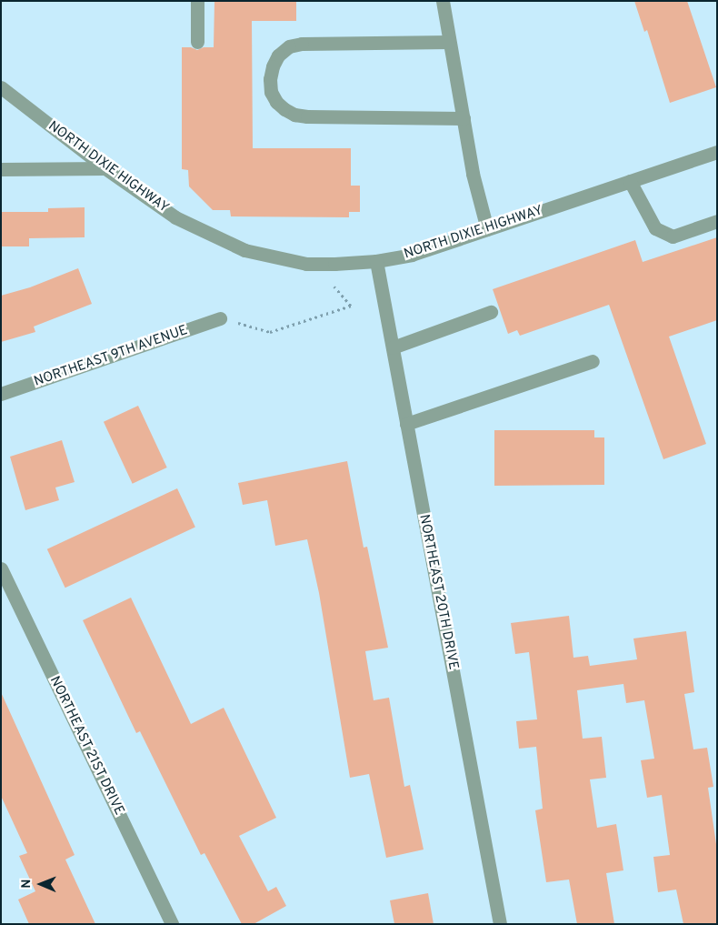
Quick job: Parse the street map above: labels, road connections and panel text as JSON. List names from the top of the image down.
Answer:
{
  "streets": {
    "street": [
      "NORTH DIXIE HIGHWAY",
      "NORTHEAST 9TH AVENUE",
      "NORTHEAST 20TH DRIVE",
      "NORTHEAST 21ST DRIVE"
    ]
  },
  "crossings": [
    ["NORTH DIXIE HIGHWAY", "NORTHEAST 20TH DRIVE"]
  ],
  "north": "left"
}
